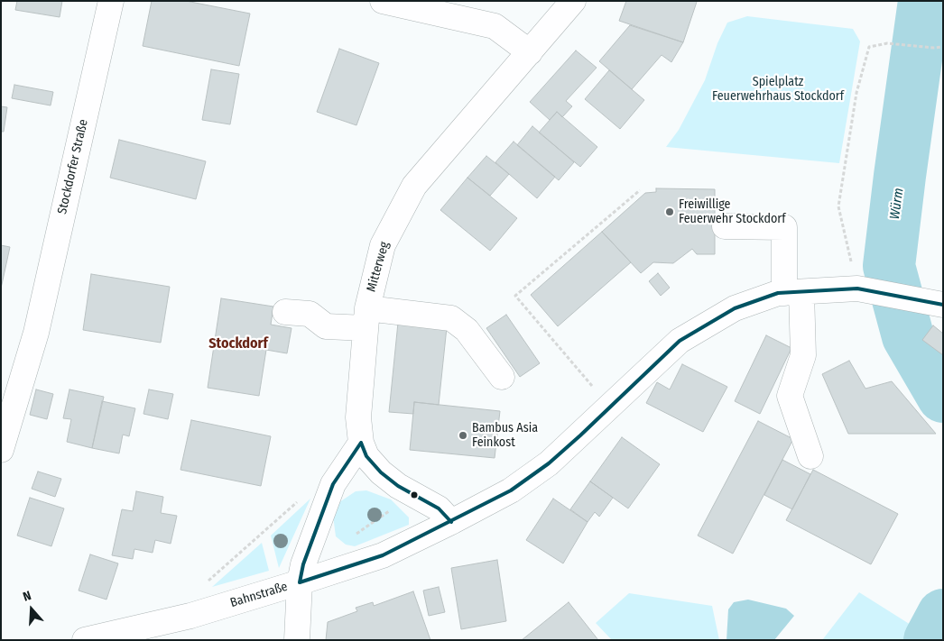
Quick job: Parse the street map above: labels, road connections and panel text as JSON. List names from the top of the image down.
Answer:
{
  "streets": {
    "street": ["Stockdorfer Straße", "Mitterweg", "Bahnstraße"]
  },
  "districts": ["Stockdorf"],
  "water": ["Würm"],
  "parks": ["Spielplatz Feuerwehrhaus Stockdorf"],
  "places": ["Freiwillige Feuerwehr Stockdorf", "Bambus Asia Feinkost"],
  "north": "top"
}
